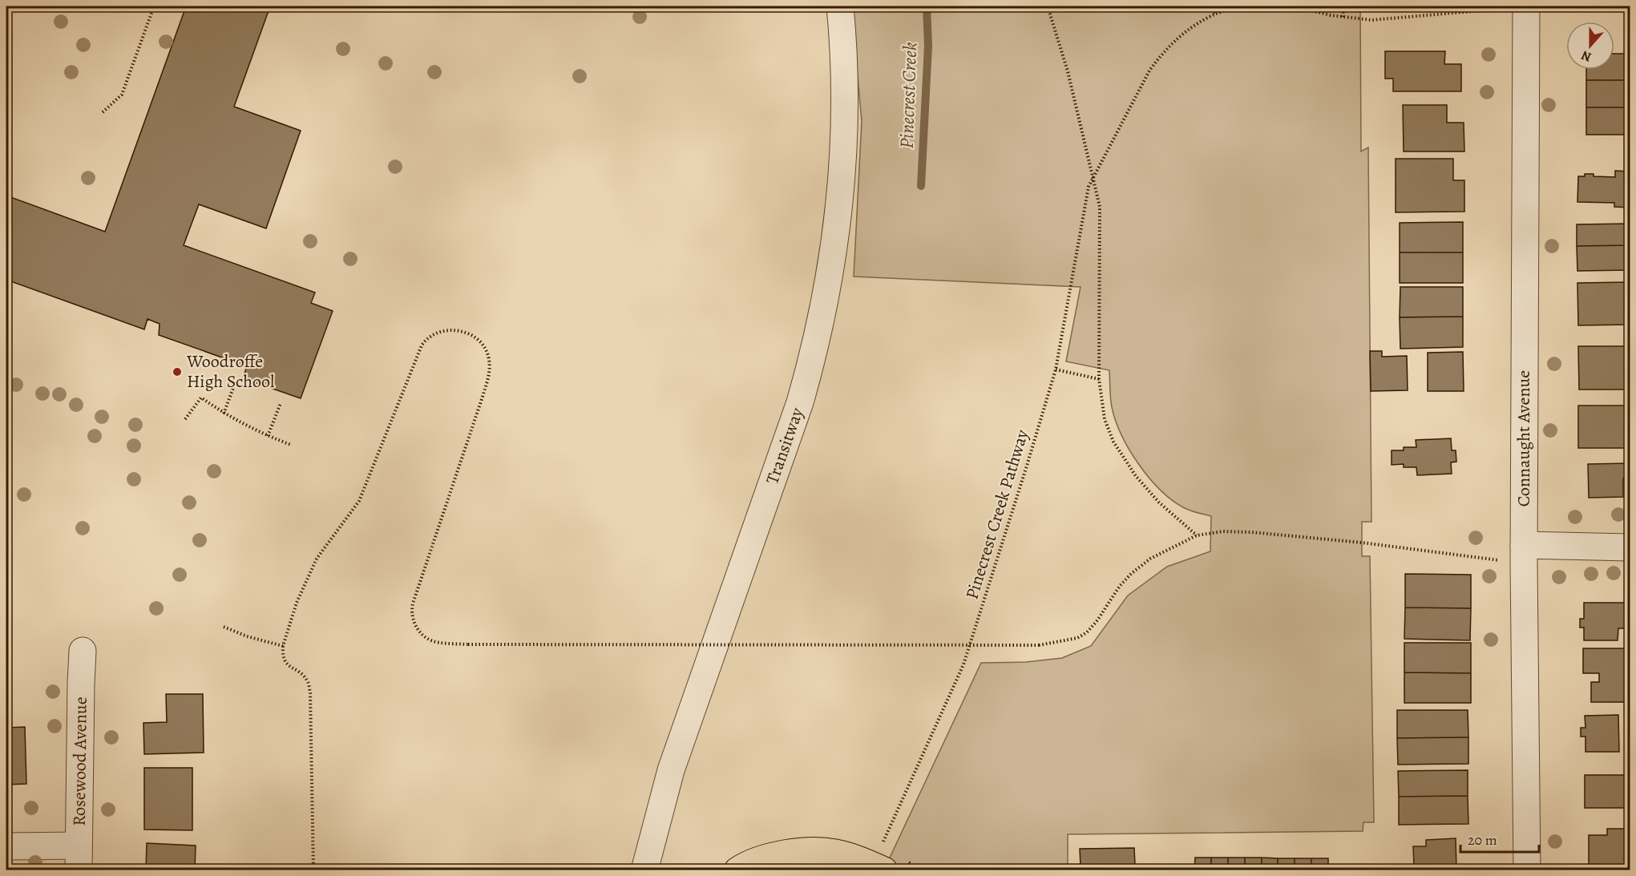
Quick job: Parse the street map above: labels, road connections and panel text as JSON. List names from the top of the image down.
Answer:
{
  "streets": {
    "street": ["Connaught Avenue", "Transitway", "Rosewood Avenue"],
    "path": ["Pinecrest Creek Pathway"]
  },
  "water": ["Pinecrest Creek"],
  "places": ["Woodroffe High School"],
  "scale_bar": "20 m",
  "north": "bottom"
}
